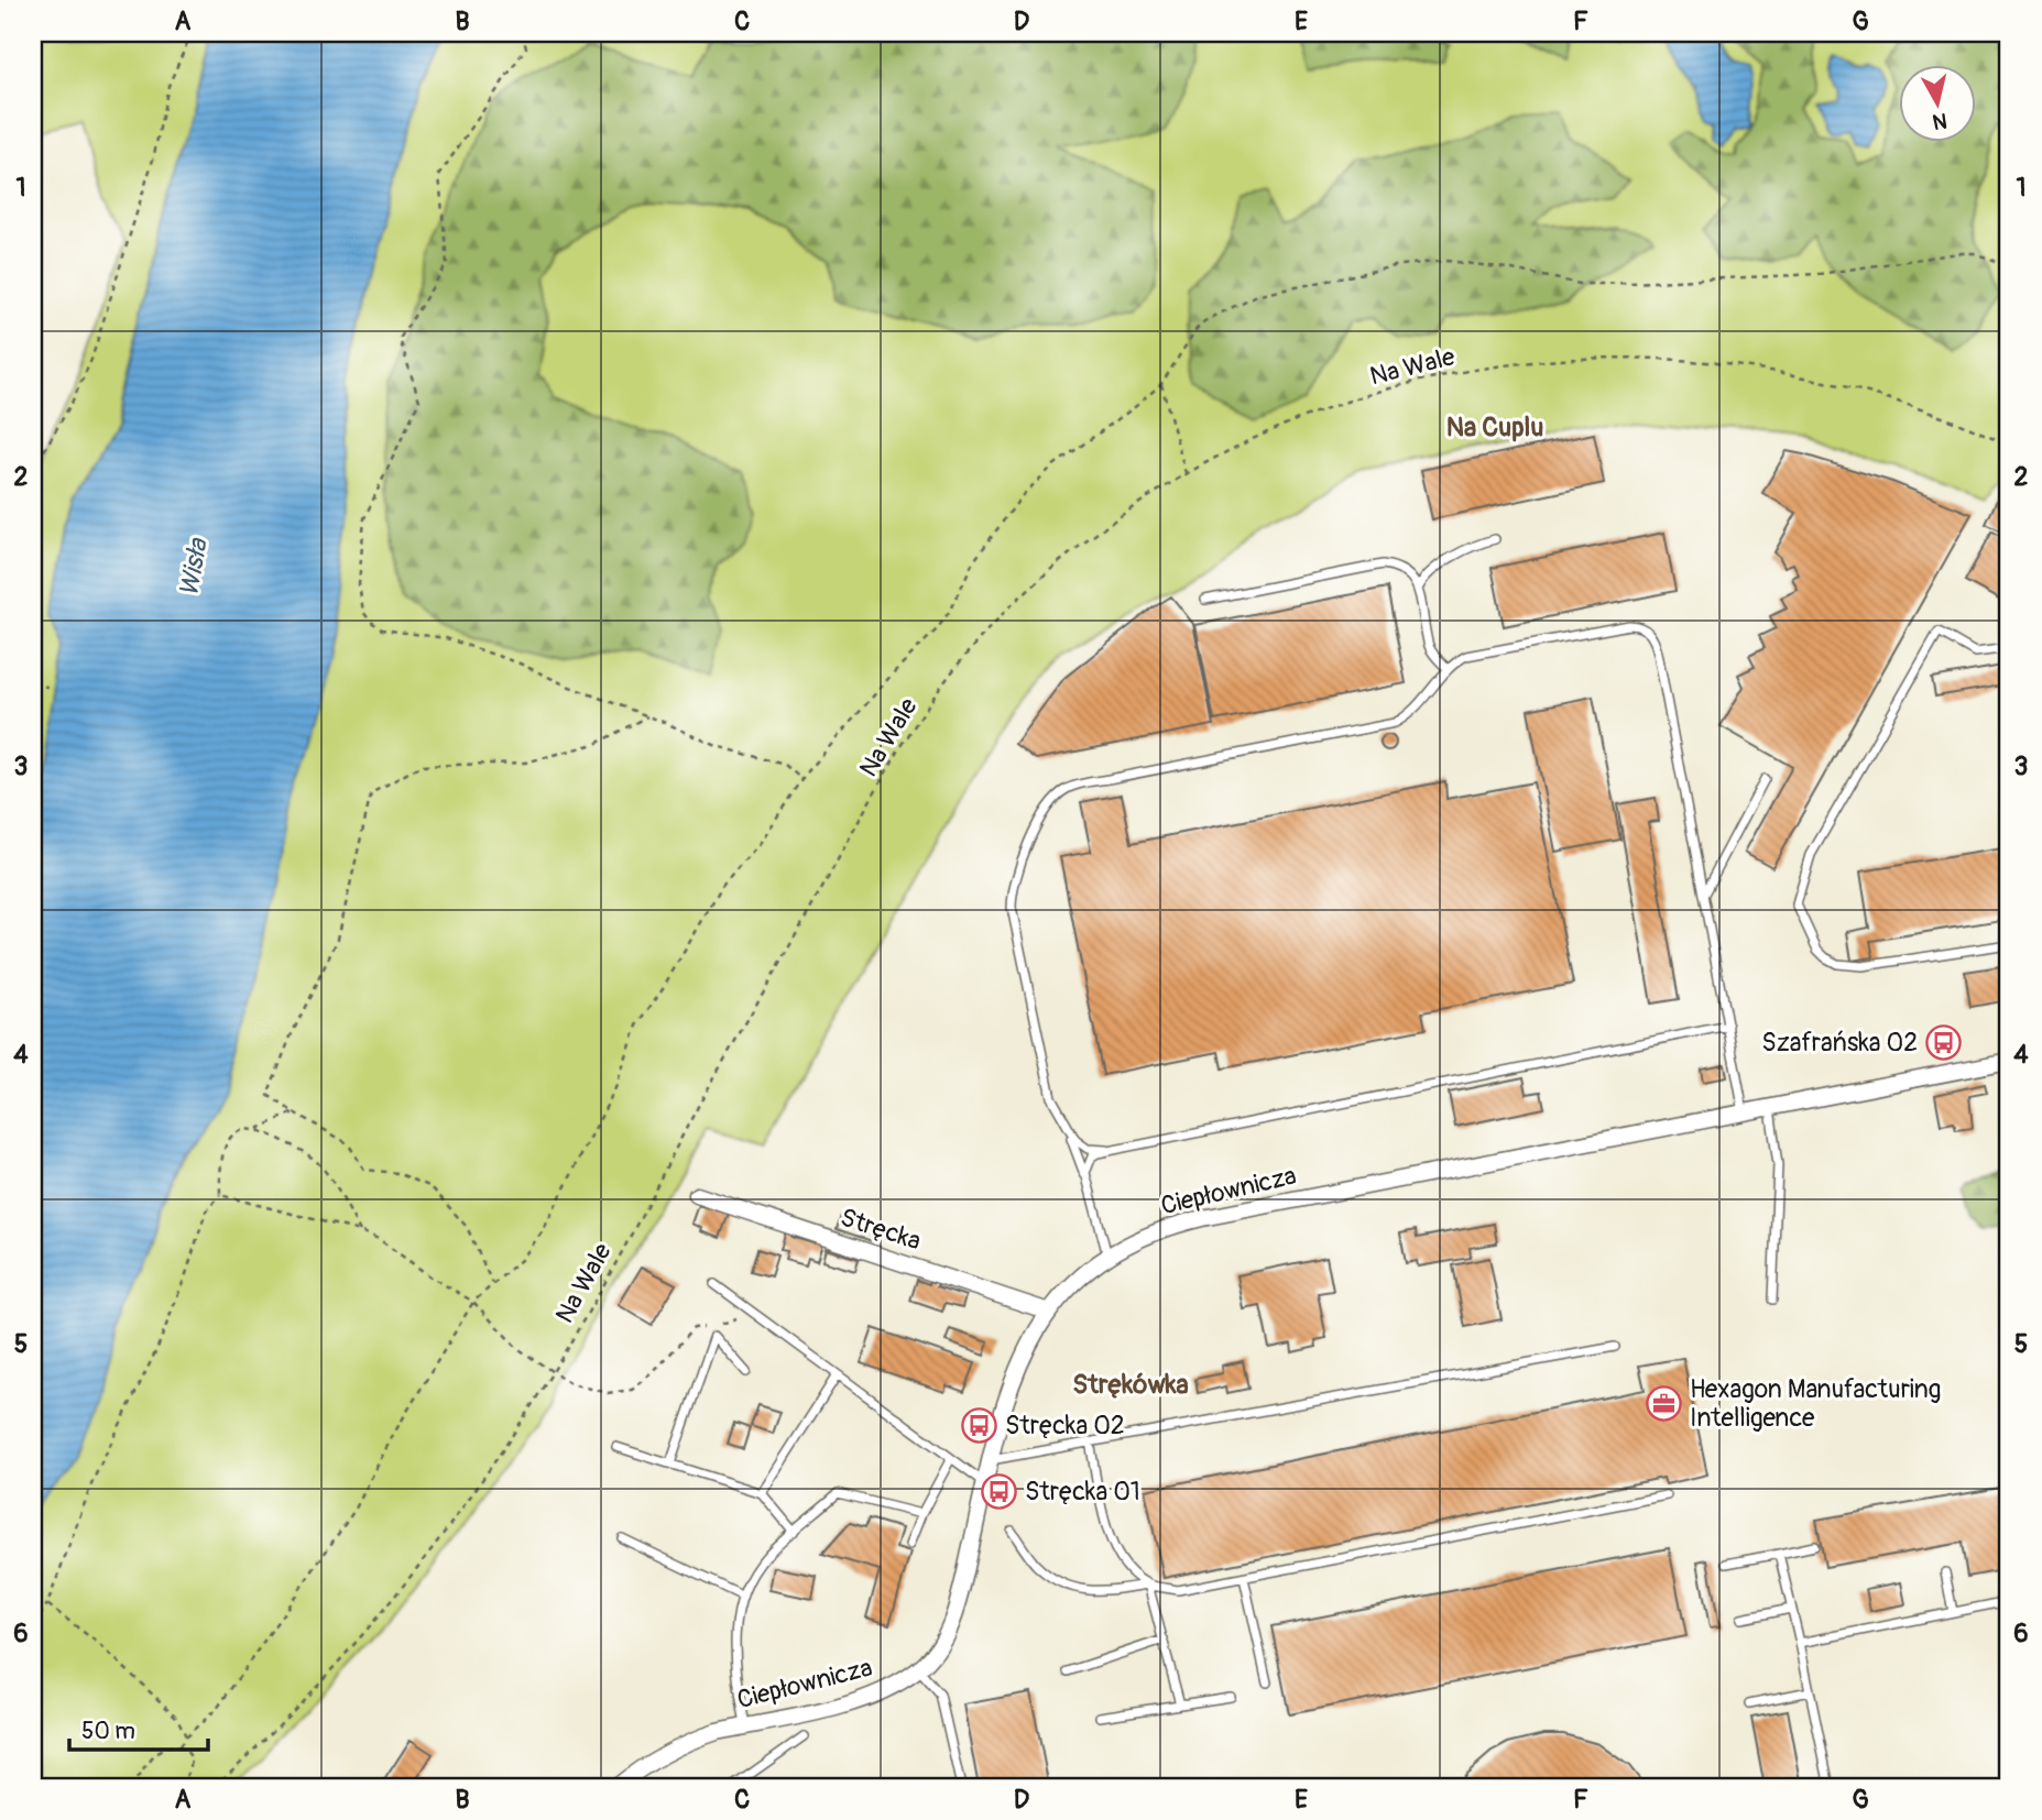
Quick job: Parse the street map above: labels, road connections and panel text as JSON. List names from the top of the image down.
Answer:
{
  "streets": {
    "street": ["Ciepłownicza", "Stręcka"],
    "path": ["Na Wale"]
  },
  "crossings": [
    ["Ciepłownicza", "Stręcka"]
  ],
  "districts": ["Na Cuplu", "Strękówka"],
  "water": ["Wisła"],
  "places": {
    "bus stop": ["Szafrańska 02", "Stręcka 02", "Stręcka 01"],
    "office": ["Hexagon Manufacturing Intelligence"]
  },
  "scale_bar": "50 m",
  "north": "bottom",
  "grid": {
    "columns": [
      "A",
      "B",
      "C",
      "D",
      "E",
      "F",
      "G"
    ],
    "rows": [
      "1",
      "2",
      "3",
      "4",
      "5",
      "6"
    ]
  }
}
